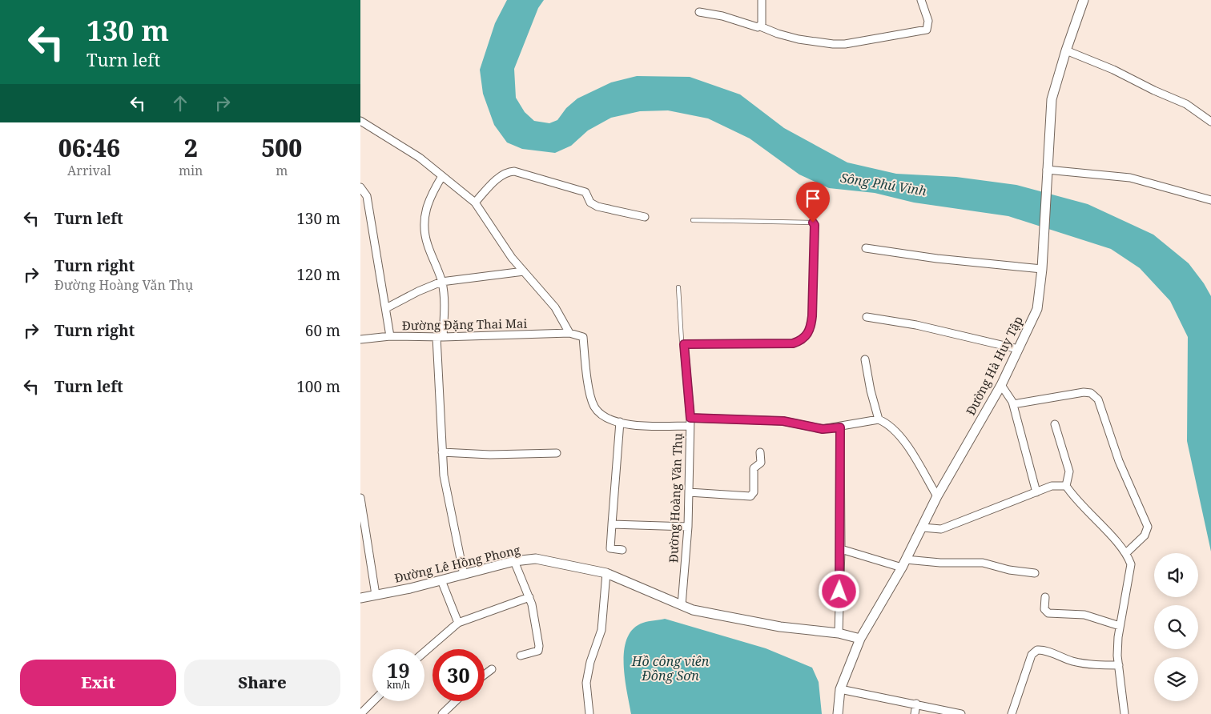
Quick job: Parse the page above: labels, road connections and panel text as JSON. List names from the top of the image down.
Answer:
{
  "streets": {
    "main road": ["Đường Hà Huy Tập", "Đường Lê Hồng Phong"],
    "street": ["Đường Đặng Thai Mai", "Đường Hoàng Văn Thụ"]
  },
  "crossings": [
    ["Đường Hà Huy Tập", "Đường Lê Hồng Phong"],
    ["Đường Hoàng Văn Thụ", "Đường Lê Hồng Phong"]
  ],
  "water": ["Sông Phú Vinh", "Hồ công viên Đồng Sơn"],
  "page": {
    "turn": ["130 m", "Turn left"],
    "eta": [
      "06:46",
      "Arrival",
      "2",
      "min",
      "500",
      "m"
    ],
    "list": [
      {
        "name": "Turn left",
        "value": "130 m"
      },
      {
        "name": "Turn right",
        "note": "Đường Hoàng Văn Thụ",
        "value": "120 m"
      },
      {
        "name": "Turn right",
        "value": "60 m"
      },
      {
        "name": "Turn left",
        "value": "100 m"
      }
    ],
    "speed": "19 km/h",
    "limit": "30",
    "buttons": ["Exit", "Share"]
  }
}
